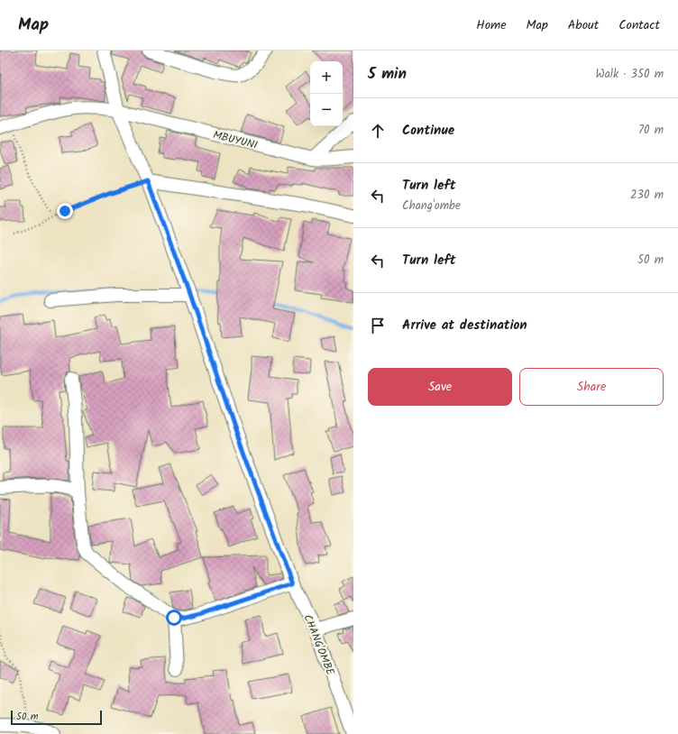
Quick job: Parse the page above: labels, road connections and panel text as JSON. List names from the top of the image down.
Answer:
{
  "streets": {
    "street": ["MBUYUNI", "CHANG'OMBE"]
  },
  "crossings": [
    ["MBUYUNI", "CHANG'OMBE"]
  ],
  "scale_bar": "50 m",
  "page": {
    "header": "Map",
    "nav": [
      "Home",
      "Map",
      "About",
      "Contact"
    ],
    "heading": ["5 min", "Walk · 350 m"],
    "map_buttons": ["+", "−"],
    "list": [
      ["Continue", "70 m"],
      ["Turn left", "Chang'ombe", "230 m"],
      ["Turn left", "50 m"],
      "Arrive at destination"
    ],
    "buttons": ["Save", "Share"],
    "scale": "50 m"
  }
}
